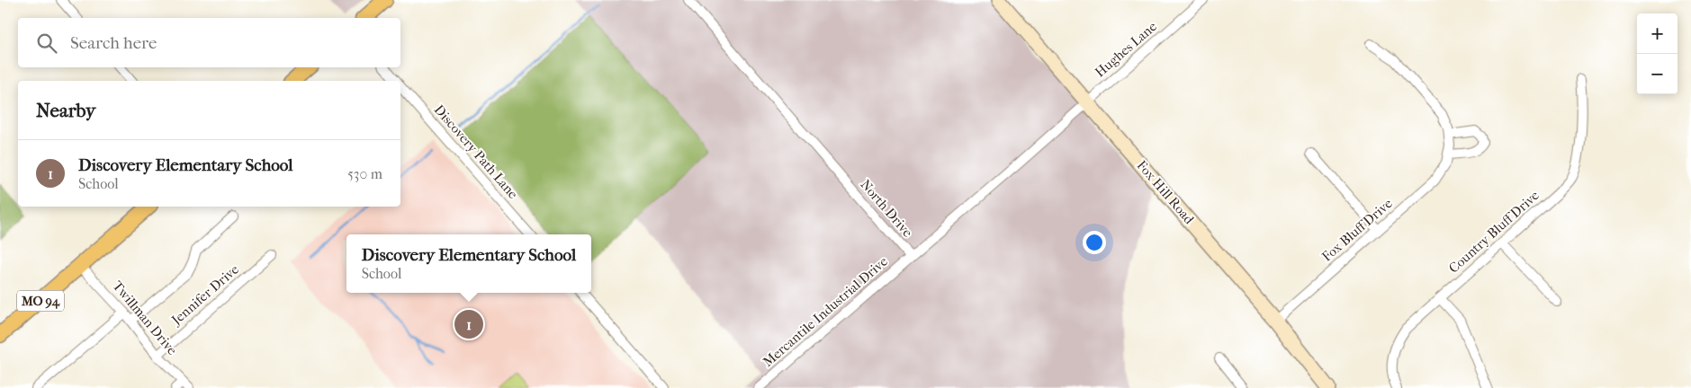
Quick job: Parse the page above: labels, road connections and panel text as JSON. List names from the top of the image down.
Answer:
{
  "streets": {
    "main road": ["MO 94"],
    "street": [
      "Hughes Lane",
      "Discovery Path Lane",
      "Fox Hill Road",
      "North Drive",
      "Fox Bluff Drive",
      "Country Bluff Drive",
      "Jennifer Drive",
      "Mercantile Industrial Drive",
      "Twillman Drive"
    ]
  },
  "crossings": [
    ["Hughes Lane", "Fox Hill Road"],
    ["Hughes Lane", "North Drive"],
    ["Fox Hill Road", "North Drive"],
    ["Fox Hill Road", "Fox Bluff Drive"],
    ["North Drive", "Mercantile Industrial Drive"],
    ["Jennifer Drive", "Twillman Drive"],
    ["MO 94", "Twillman Drive"]
  ],
  "page": {
    "map_buttons": ["+", "−"],
    "search": "Search here",
    "heading": "Nearby",
    "list": [
      {
        "mark": "1",
        "name": "Discovery Elementary School",
        "note": "School",
        "value": "530 m"
      }
    ],
    "popup": ["Discovery Elementary School", "School"],
    "pins": "1"
  }
}
